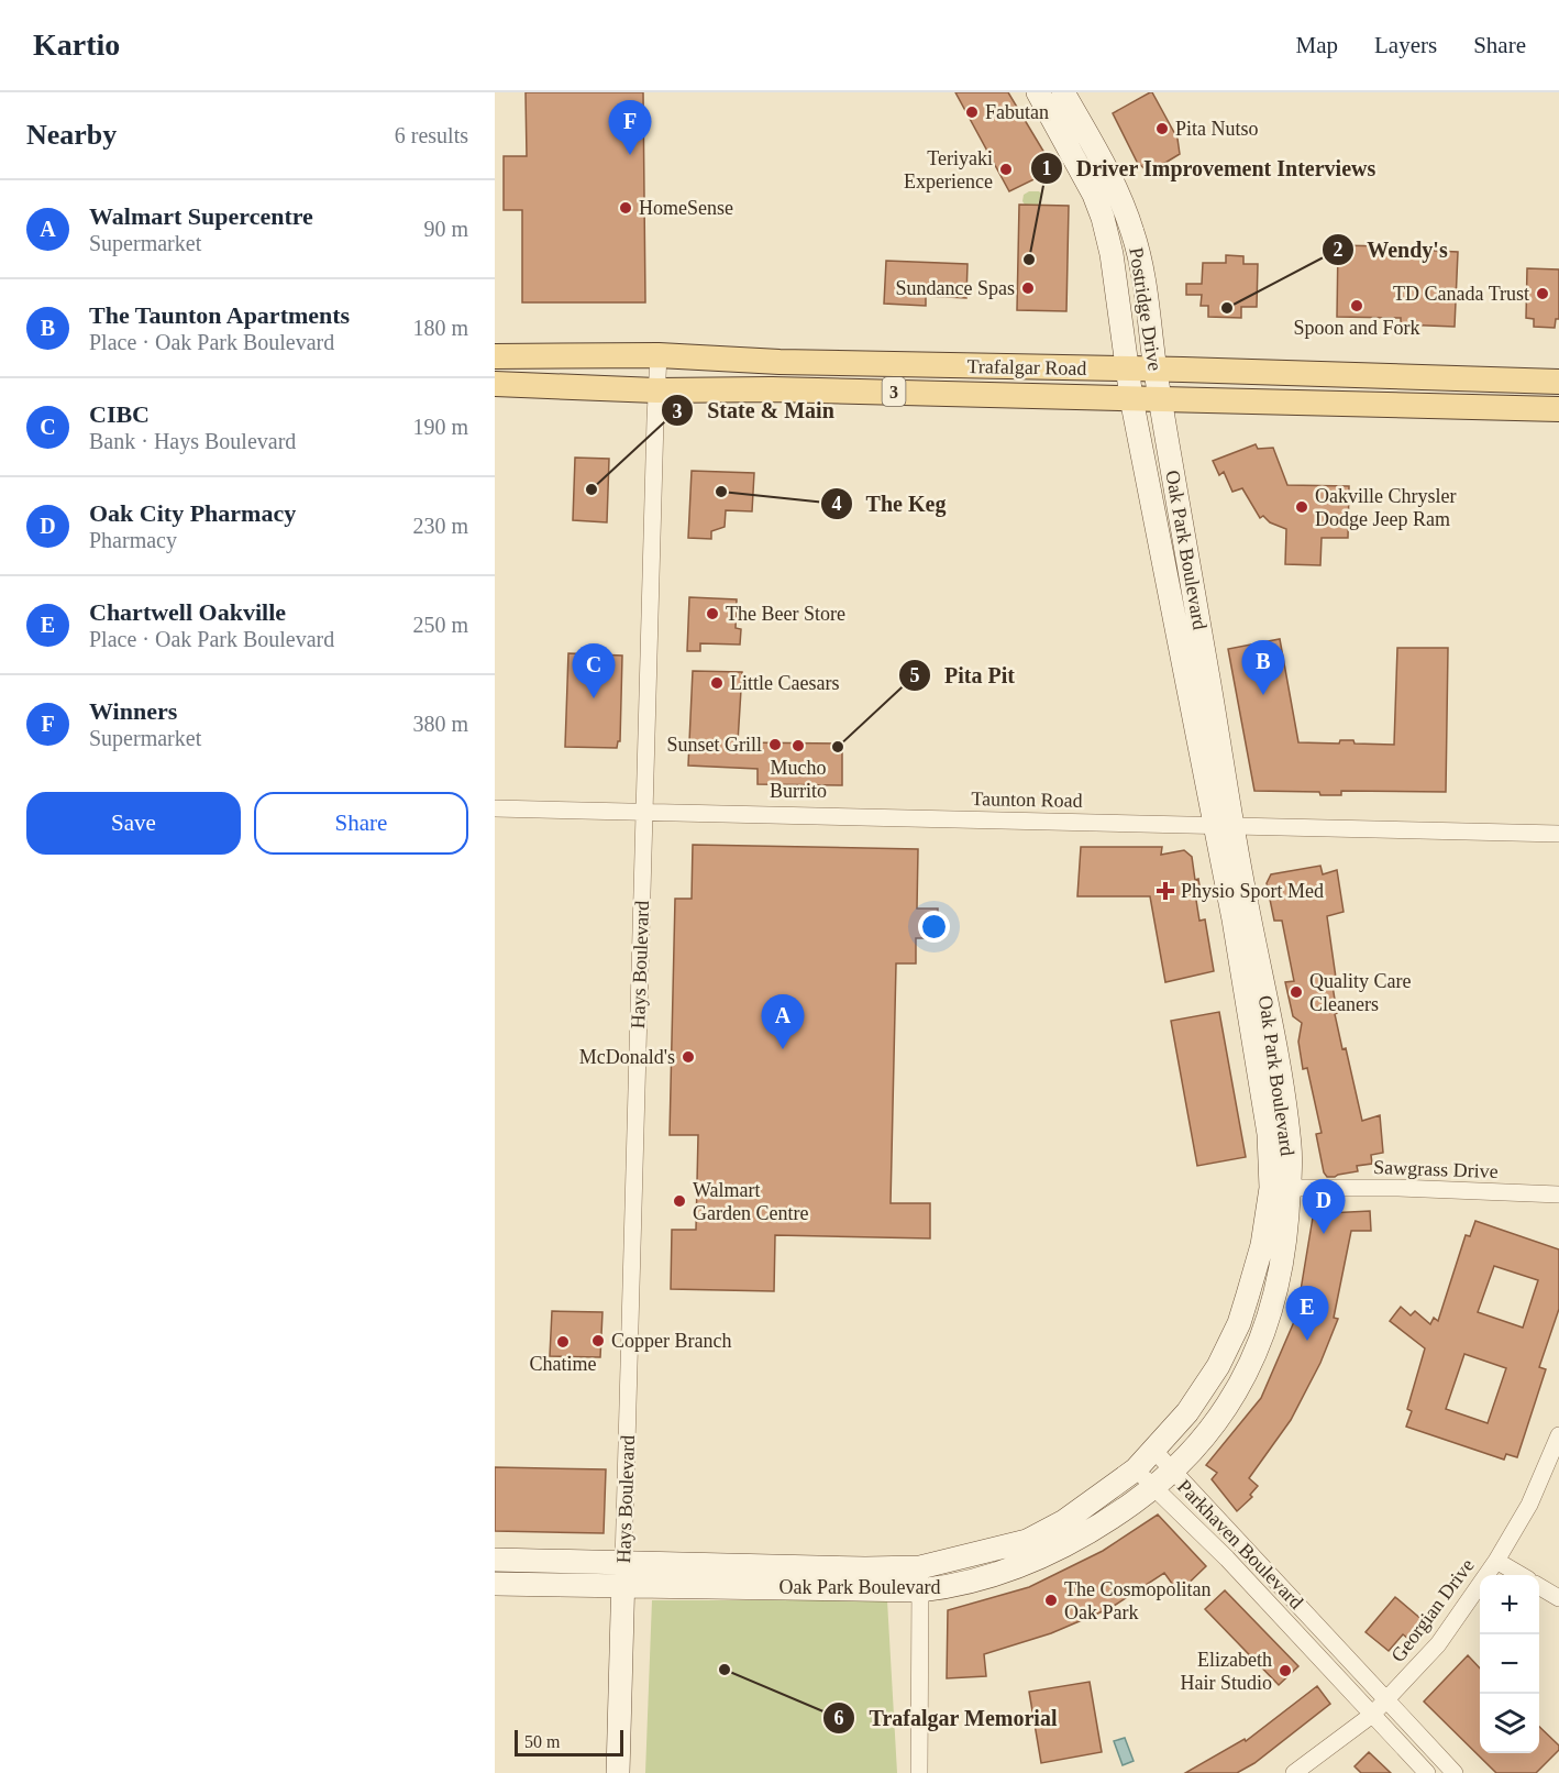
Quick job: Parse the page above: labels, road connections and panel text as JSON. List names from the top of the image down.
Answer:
{
  "streets": {
    "main road": ["Trafalgar Road", "3"],
    "street": [
      "Postridge Drive",
      "Oak Park Boulevard",
      "Taunton Road",
      "Hays Boulevard",
      "Sawgrass Drive",
      "Parkhaven Boulevard",
      "Georgian Drive"
    ]
  },
  "crossings": [
    ["Postridge Drive", "Trafalgar Road"],
    ["Postridge Drive", "Oak Park Boulevard"],
    ["Trafalgar Road", "Oak Park Boulevard"],
    ["Trafalgar Road", "Hays Boulevard"],
    ["Oak Park Boulevard", "Taunton Road"],
    ["Oak Park Boulevard", "Hays Boulevard"],
    ["Oak Park Boulevard", "Sawgrass Drive"],
    ["Oak Park Boulevard", "Parkhaven Boulevard"],
    ["Taunton Road", "Hays Boulevard"],
    ["Parkhaven Boulevard", "Georgian Drive"]
  ],
  "places": {
    "other": [
      "Fabutan",
      "Pita Nutso",
      "Teriyaki Experience",
      "HomeSense",
      "Driver Improvement Interviews",
      "Sundance Spas",
      "TD Canada Trust",
      "Spoon and Fork",
      "Wendy's",
      "State & Main",
      "The Keg",
      "Oakville Chrysler Dodge Jeep Ram",
      "The Beer Store",
      "Little Caesars",
      "Sunset Grill",
      "Mucho Burrito",
      "Pita Pit",
      "Quality Care Cleaners",
      "McDonald's",
      "Walmart Garden Centre",
      "Copper Branch",
      "Chatime",
      "The Cosmopolitan Oak Park",
      "Trafalgar Memorial",
      "Elizabeth Hair Studio"
    ],
    "health": ["Physio Sport Med"]
  },
  "scale_bar": "50 m",
  "page": {
    "header": "Kartio",
    "nav": ["Map", "Layers", "Share"],
    "heading": ["Nearby", "6 results"],
    "pins": [
      "F",
      "B",
      "C",
      "A",
      "D",
      "E"
    ],
    "list": [
      {
        "mark": "A",
        "name": "Walmart Supercentre",
        "note": "Supermarket",
        "value": "90 m"
      },
      {
        "mark": "B",
        "name": "The Taunton Apartments",
        "note": "Place · Oak Park Boulevard",
        "value": "180 m"
      },
      {
        "mark": "C",
        "name": "CIBC",
        "note": "Bank · Hays Boulevard",
        "value": "190 m"
      },
      {
        "mark": "D",
        "name": "Oak City Pharmacy",
        "note": "Pharmacy",
        "value": "230 m"
      },
      {
        "mark": "E",
        "name": "Chartwell Oakville",
        "note": "Place · Oak Park Boulevard",
        "value": "250 m"
      },
      {
        "mark": "F",
        "name": "Winners",
        "note": "Supermarket",
        "value": "380 m"
      }
    ],
    "buttons": ["Save", "Share"],
    "map_buttons": ["+", "−"],
    "scale": "50 m"
  }
}
